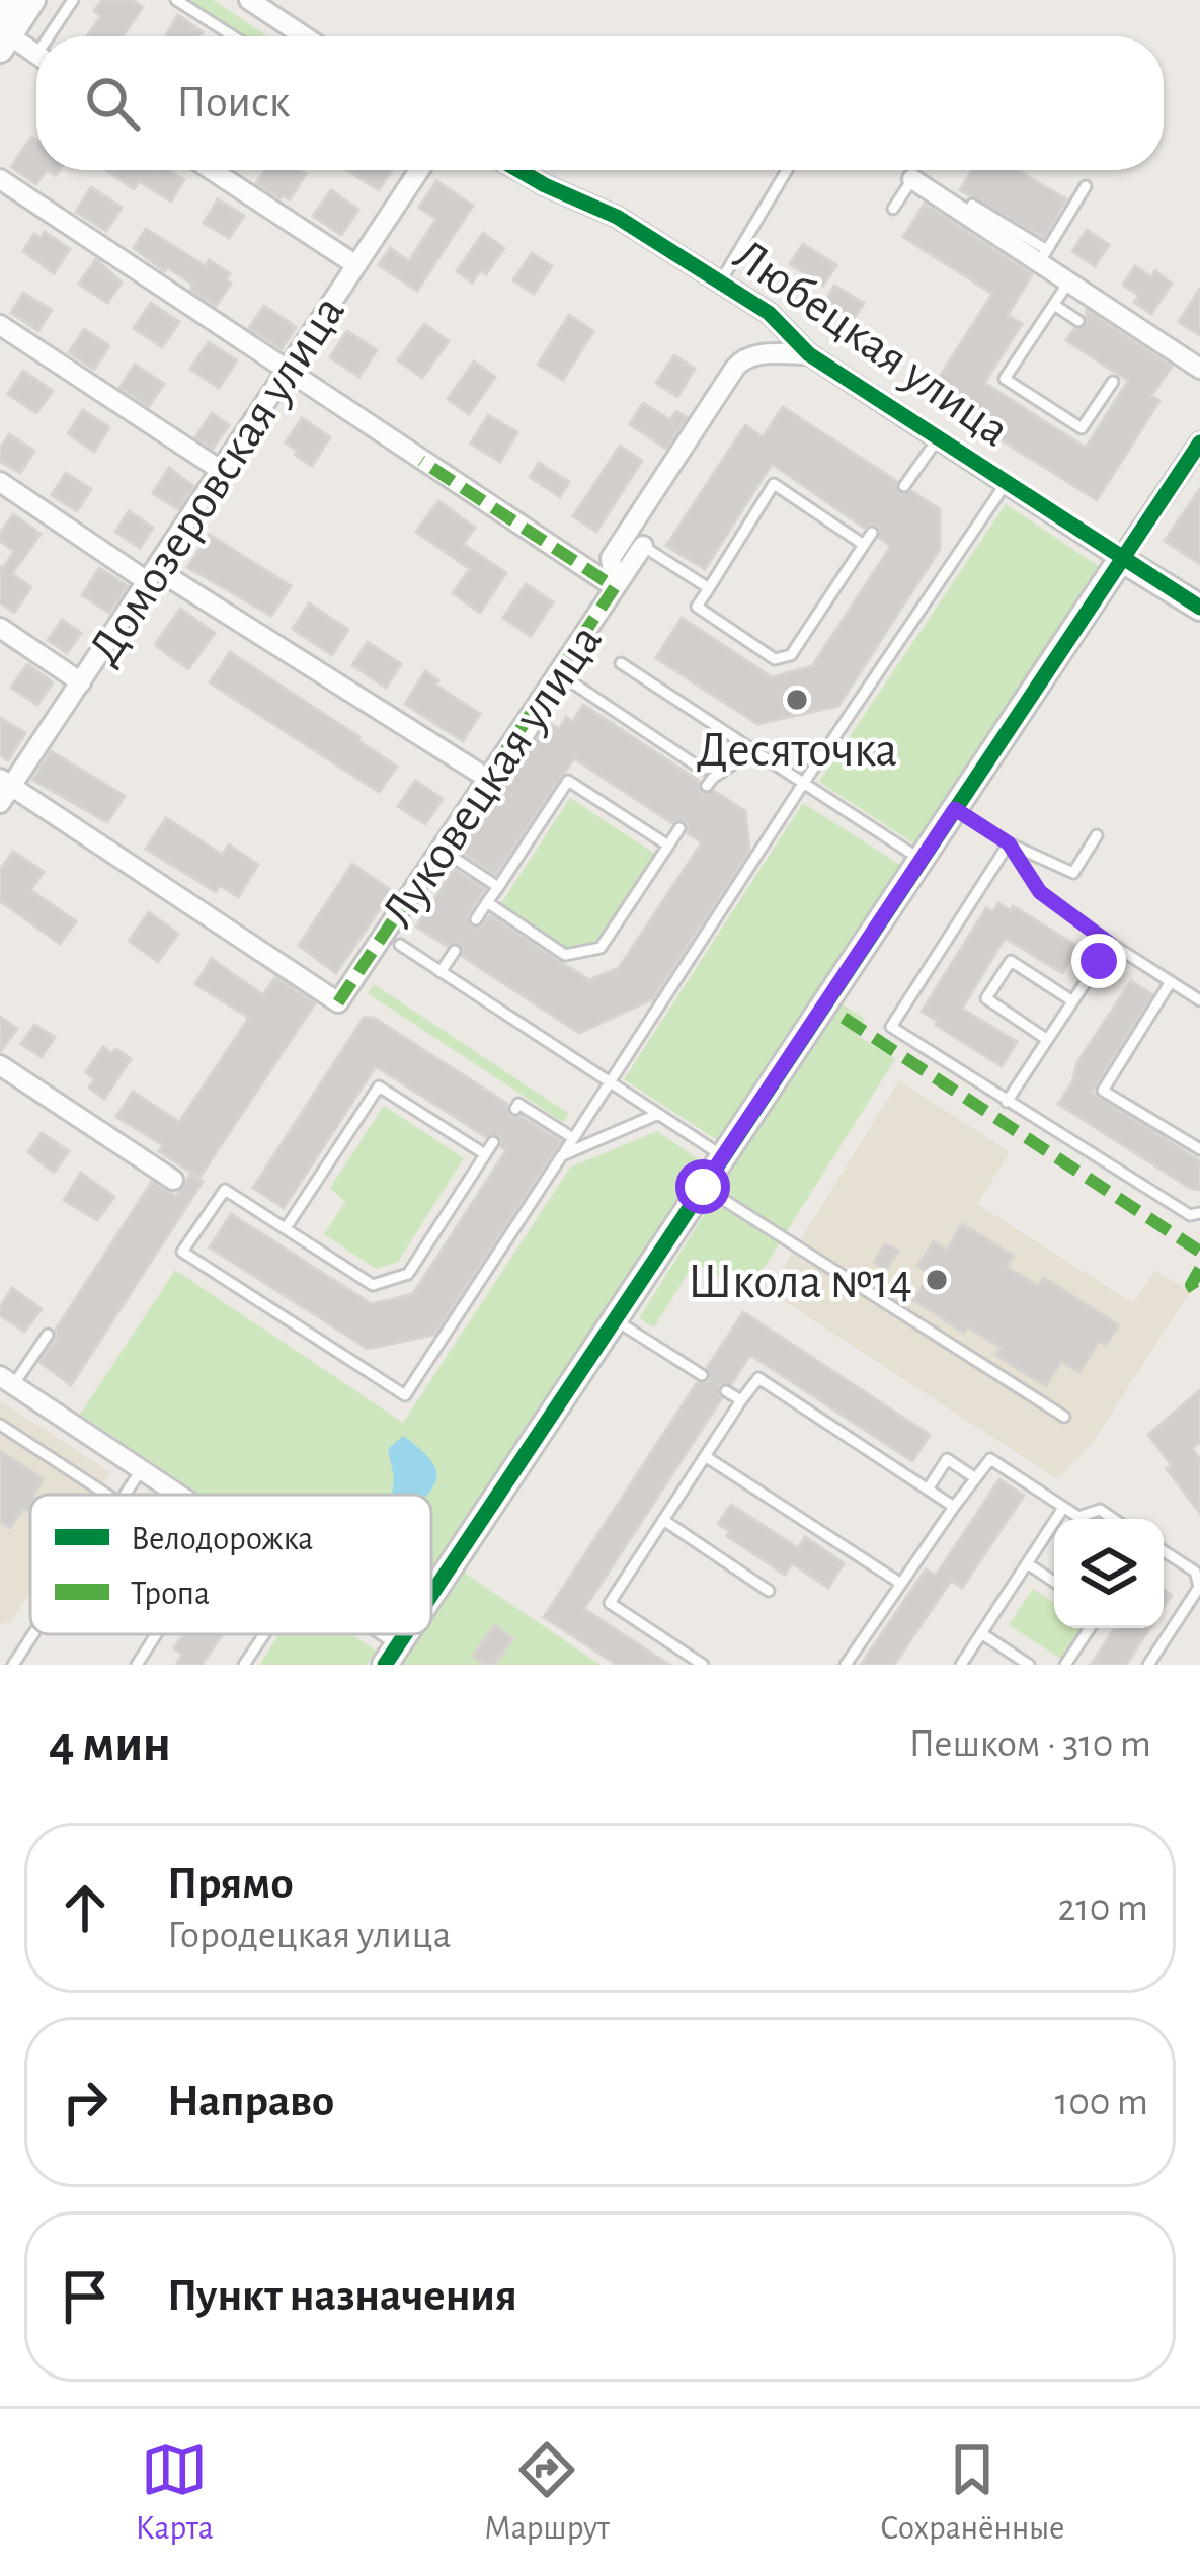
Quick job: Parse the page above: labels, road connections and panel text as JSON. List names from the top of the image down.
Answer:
{
  "streets": {
    "street": ["Любецкая улица", "Домозеровская улица", "Луковецкая улица"]
  },
  "crossings": [
    ["Домозеровская улица", "Луковецкая улица"]
  ],
  "places": ["Десяточка", "Школа №14"],
  "legend": ["Велодорожка", "Тропа"],
  "page": {
    "search": "Поиск",
    "heading": ["4 мин", "Пешком · 310 m"],
    "list": [
      ["Прямо", "Городецкая улица", "210 m"],
      ["Направо", "100 m"],
      "Пункт назначения"
    ],
    "nav": ["Карта", "Маршрут", "Сохранённые"]
  }
}
